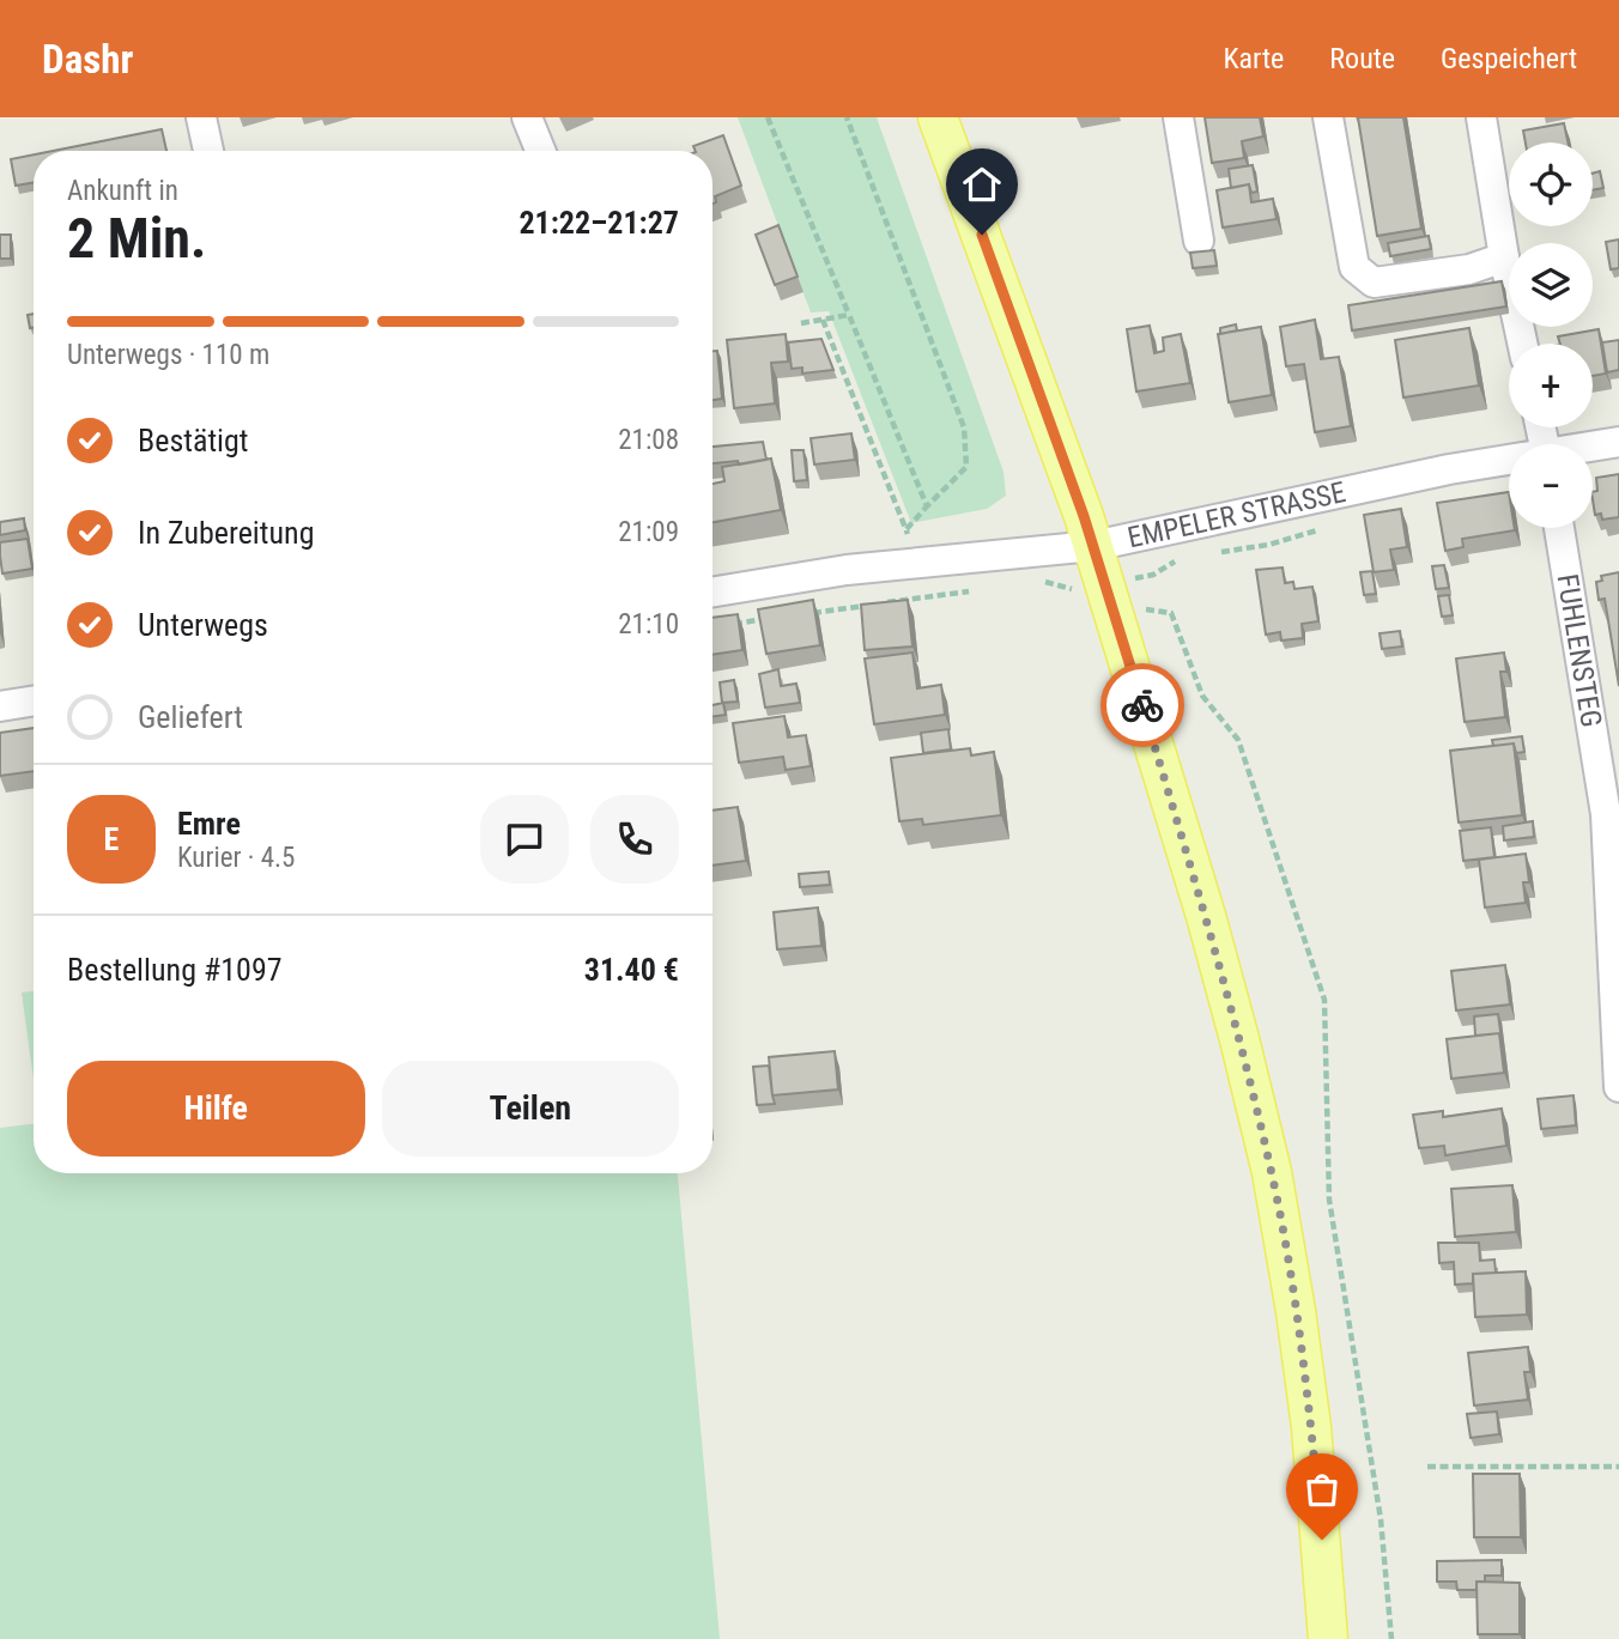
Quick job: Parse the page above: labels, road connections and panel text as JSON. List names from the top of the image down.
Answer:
{
  "streets": {
    "street": ["EMPELER STRASSE", "FUHLENSTEG"]
  },
  "page": {
    "header": "Dashr",
    "nav": ["Karte", "Route", "Gespeichert"],
    "map_buttons": ["+", "−"],
    "heading": ["2 Min.", "Ankunft in", "21:22–21:27"],
    "panel": [
      "Emre",
      "Kurier · 4.5",
      "Bestellung #1097",
      "31.40 €"
    ],
    "bar": "Unterwegs · 110 m",
    "list": [
      ["Bestätigt", "21:08"],
      ["In Zubereitung", "21:09"],
      ["Unterwegs", "21:10"],
      "Geliefert"
    ],
    "round": "E",
    "buttons": ["Hilfe", "Teilen"]
  }
}
